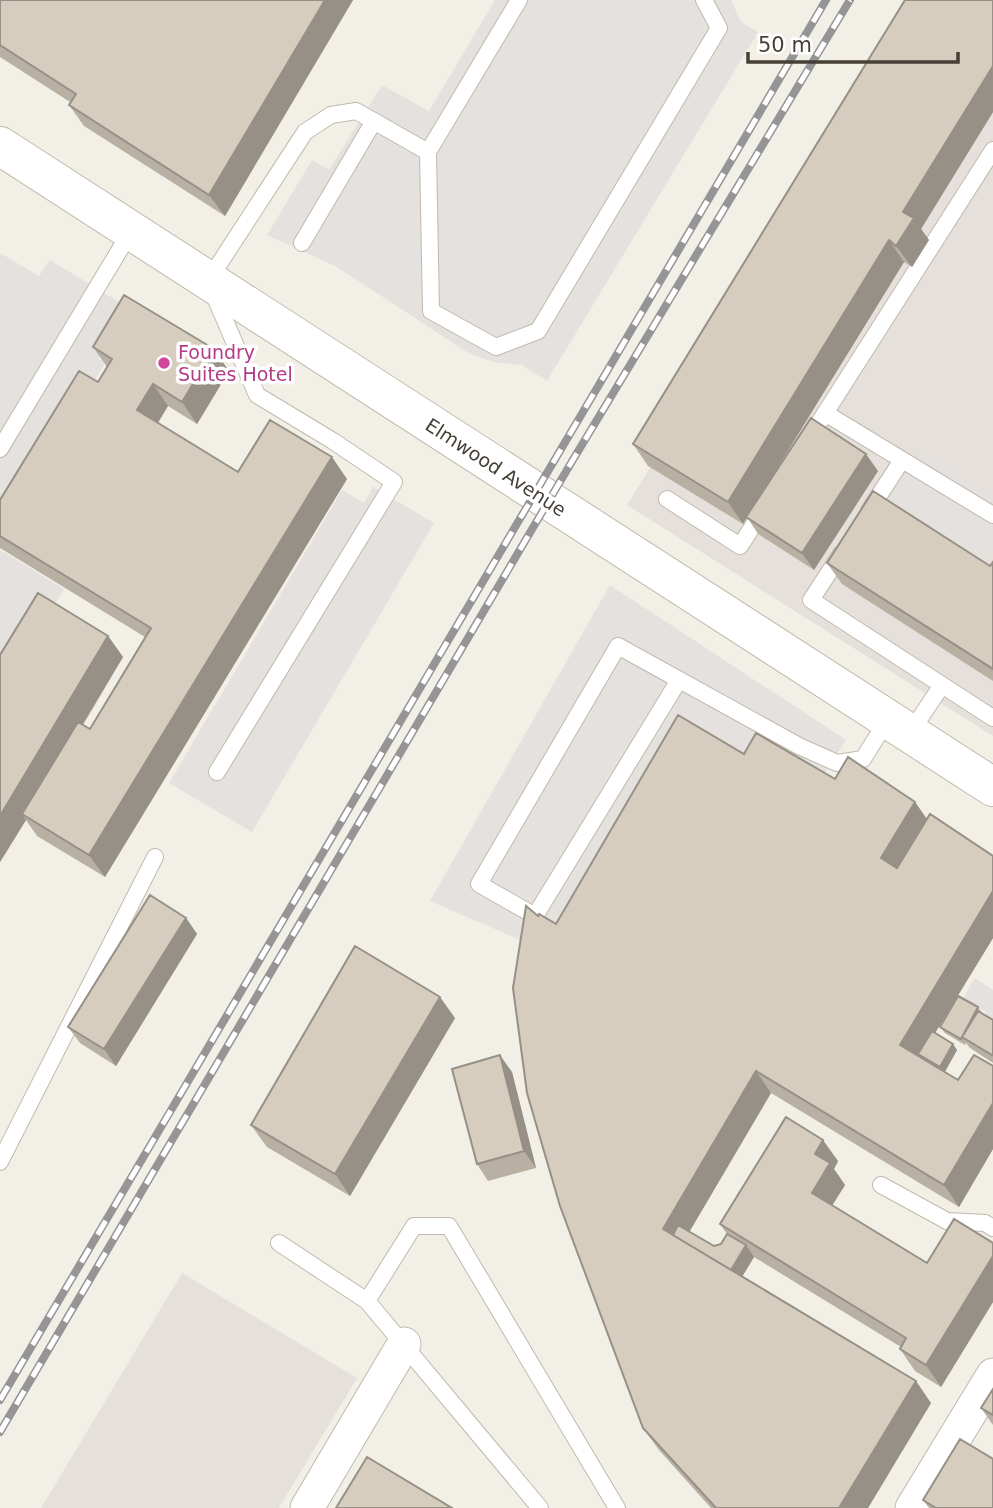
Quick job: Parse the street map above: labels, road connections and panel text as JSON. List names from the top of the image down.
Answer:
{
  "streets": {
    "street": ["Elmwood Avenue"]
  },
  "places": ["Foundry Suites Hotel"],
  "scale_bar": "50 m"
}
